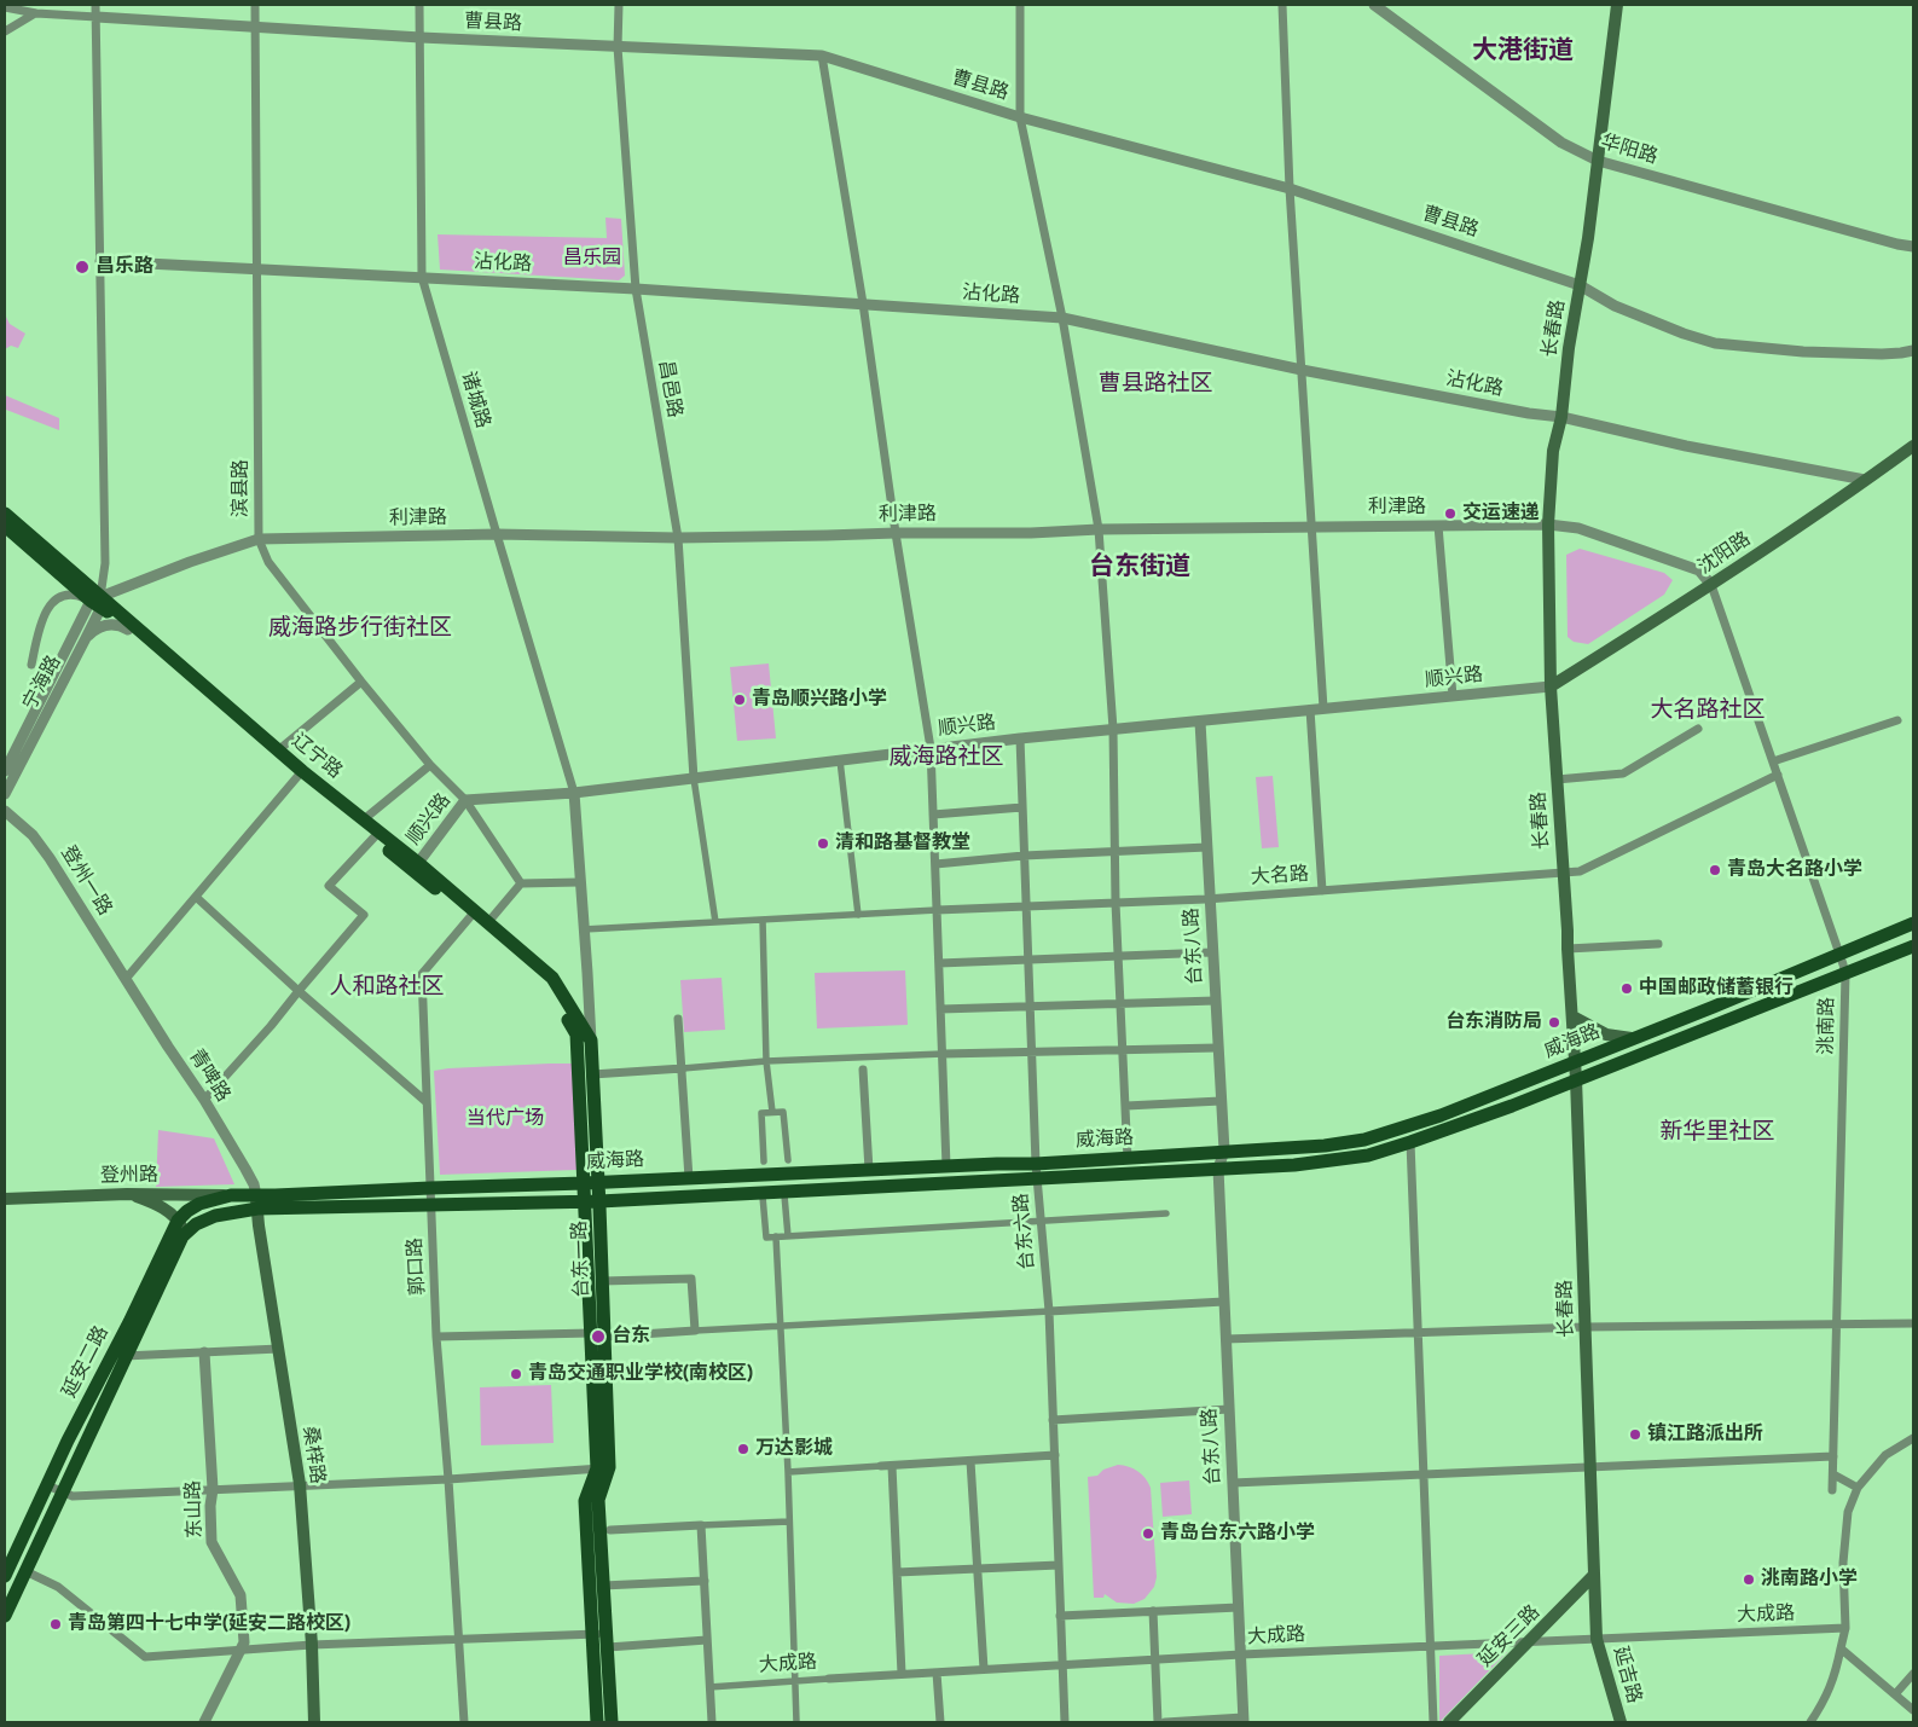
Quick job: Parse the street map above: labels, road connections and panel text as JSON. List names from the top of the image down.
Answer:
{
  "streets": {
    "main road": [
      "长春路",
      "沈阳路",
      "辽宁路",
      "威海路",
      "登州路",
      "台东一路",
      "延安二路",
      "桑梓路",
      "延安三路",
      "延吉路"
    ],
    "street": [
      "曹县路",
      "华阳路",
      "沾化路",
      "昌邑路",
      "诸城路",
      "滨县路",
      "利津路",
      "顺兴路",
      "宁海路",
      "大名路",
      "登州一路",
      "台东八路",
      "洮南路",
      "青啤路",
      "台东六路",
      "郭口路",
      "东山路",
      "大成路"
    ]
  },
  "crossings": [
    ["曹县路", "长春路"],
    ["曹县路", "昌邑路"],
    ["曹县路", "诸城路"],
    ["曹县路", "滨县路"],
    ["华阳路", "长春路"],
    ["沾化路", "长春路"],
    ["沾化路", "昌邑路"],
    ["沾化路", "诸城路"],
    ["沾化路", "滨县路"],
    ["沾化路", "沈阳路"],
    ["长春路", "利津路"],
    ["长春路", "沈阳路"],
    ["长春路", "顺兴路"],
    ["长春路", "大名路"],
    ["长春路", "威海路"],
    ["长春路", "大成路"],
    ["长春路", "延安三路"],
    ["长春路", "延吉路"],
    ["昌邑路", "利津路"],
    ["昌邑路", "顺兴路"],
    ["诸城路", "利津路"],
    ["诸城路", "顺兴路"],
    ["诸城路", "台东一路"],
    ["滨县路", "利津路"],
    ["滨县路", "顺兴路"],
    ["利津路", "沈阳路"],
    ["利津路", "宁海路"],
    ["利津路", "辽宁路"],
    ["利津路", "洮南路"],
    ["沈阳路", "顺兴路"],
    ["沈阳路", "洮南路"],
    ["顺兴路", "辽宁路"],
    ["顺兴路", "台东八路"],
    ["顺兴路", "台东六路"],
    ["顺兴路", "台东一路"],
    ["宁海路", "辽宁路"],
    ["辽宁路", "台东一路"],
    ["辽宁路", "郭口路"],
    ["大名路", "台东八路"],
    ["大名路", "洮南路"],
    ["大名路", "台东六路"],
    ["登州一路", "青啤路"],
    ["台东八路", "威海路"],
    ["台东八路", "大成路"],
    ["洮南路", "威海路"],
    ["威海路", "青啤路"],
    ["威海路", "登州路"],
    ["威海路", "台东六路"],
    ["威海路", "台东一路"],
    ["威海路", "郭口路"],
    ["威海路", "桑梓路"],
    ["青啤路", "登州路"],
    ["青啤路", "桑梓路"],
    ["登州路", "延安二路"],
    ["登州路", "桑梓路"],
    ["台东六路", "大成路"],
    ["大成路", "延安三路"],
    ["大成路", "延吉路"]
  ],
  "districts": [
    "大港街道",
    "曹县路社区",
    "台东街道",
    "威海路步行街社区",
    "大名路社区",
    "威海路社区",
    "人和路社区",
    "新华里社区"
  ],
  "parks": ["昌乐园", "当代广场"],
  "places": [
    "昌乐路",
    "交运速递",
    "青岛顺兴路小学",
    "清和路基督教堂",
    "青岛大名路小学",
    "中国邮政储蓄银行",
    "台东消防局",
    "台东",
    "青岛交通职业学校(南校区)",
    "镇江路派出所",
    "万达影城",
    "青岛台东六路小学",
    "洮南路小学",
    "青岛第四十七中学(延安二路校区)"
  ]
}
